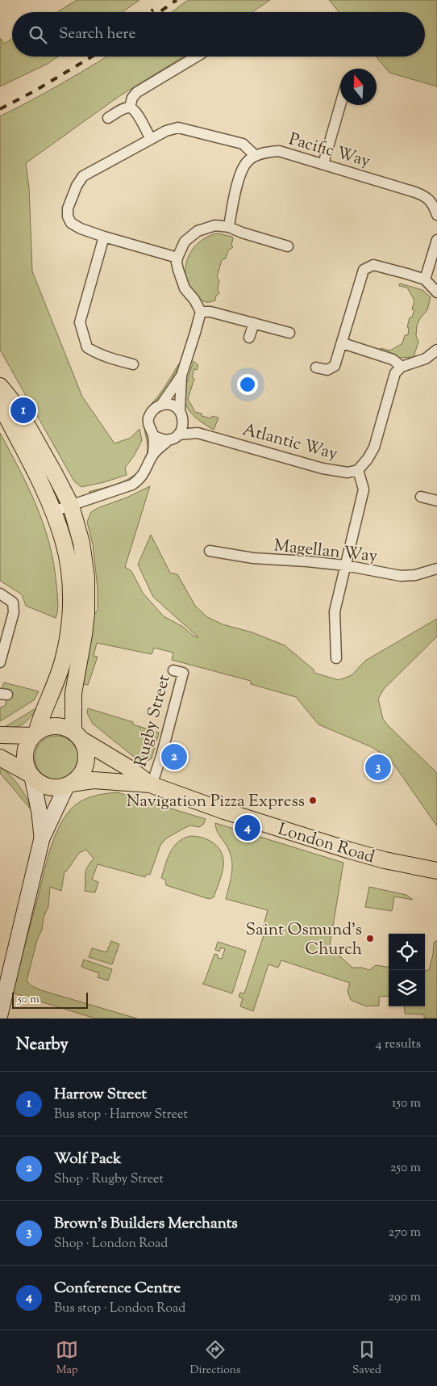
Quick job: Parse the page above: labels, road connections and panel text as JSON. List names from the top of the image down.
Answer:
{
  "streets": {
    "main road": ["London Road"],
    "street": [
      "Pacific Way",
      "Atlantic Way",
      "Magellan Way",
      "Rugby Street"
    ]
  },
  "crossings": [
    ["Rugby Street", "London Road"]
  ],
  "places": ["Navigation Pizza Express", "Saint Osmund's Church"],
  "scale_bar": "50 m",
  "north": "top",
  "page": {
    "search": "Search here",
    "pins": [
      "1",
      "2",
      "3",
      "4"
    ],
    "scale": "50 m",
    "heading": ["Nearby", "4 results"],
    "list": [
      {
        "mark": "1",
        "name": "Harrow Street",
        "note": "Bus stop · Harrow Street",
        "value": "150 m"
      },
      {
        "mark": "2",
        "name": "Wolf Pack",
        "note": "Shop · Rugby Street",
        "value": "250 m"
      },
      {
        "mark": "3",
        "name": "Brown's Builders Merchants",
        "note": "Shop · London Road",
        "value": "270 m"
      },
      {
        "mark": "4",
        "name": "Conference Centre",
        "note": "Bus stop · London Road",
        "value": "290 m"
      }
    ],
    "nav": ["Map", "Directions", "Saved"]
  }
}
